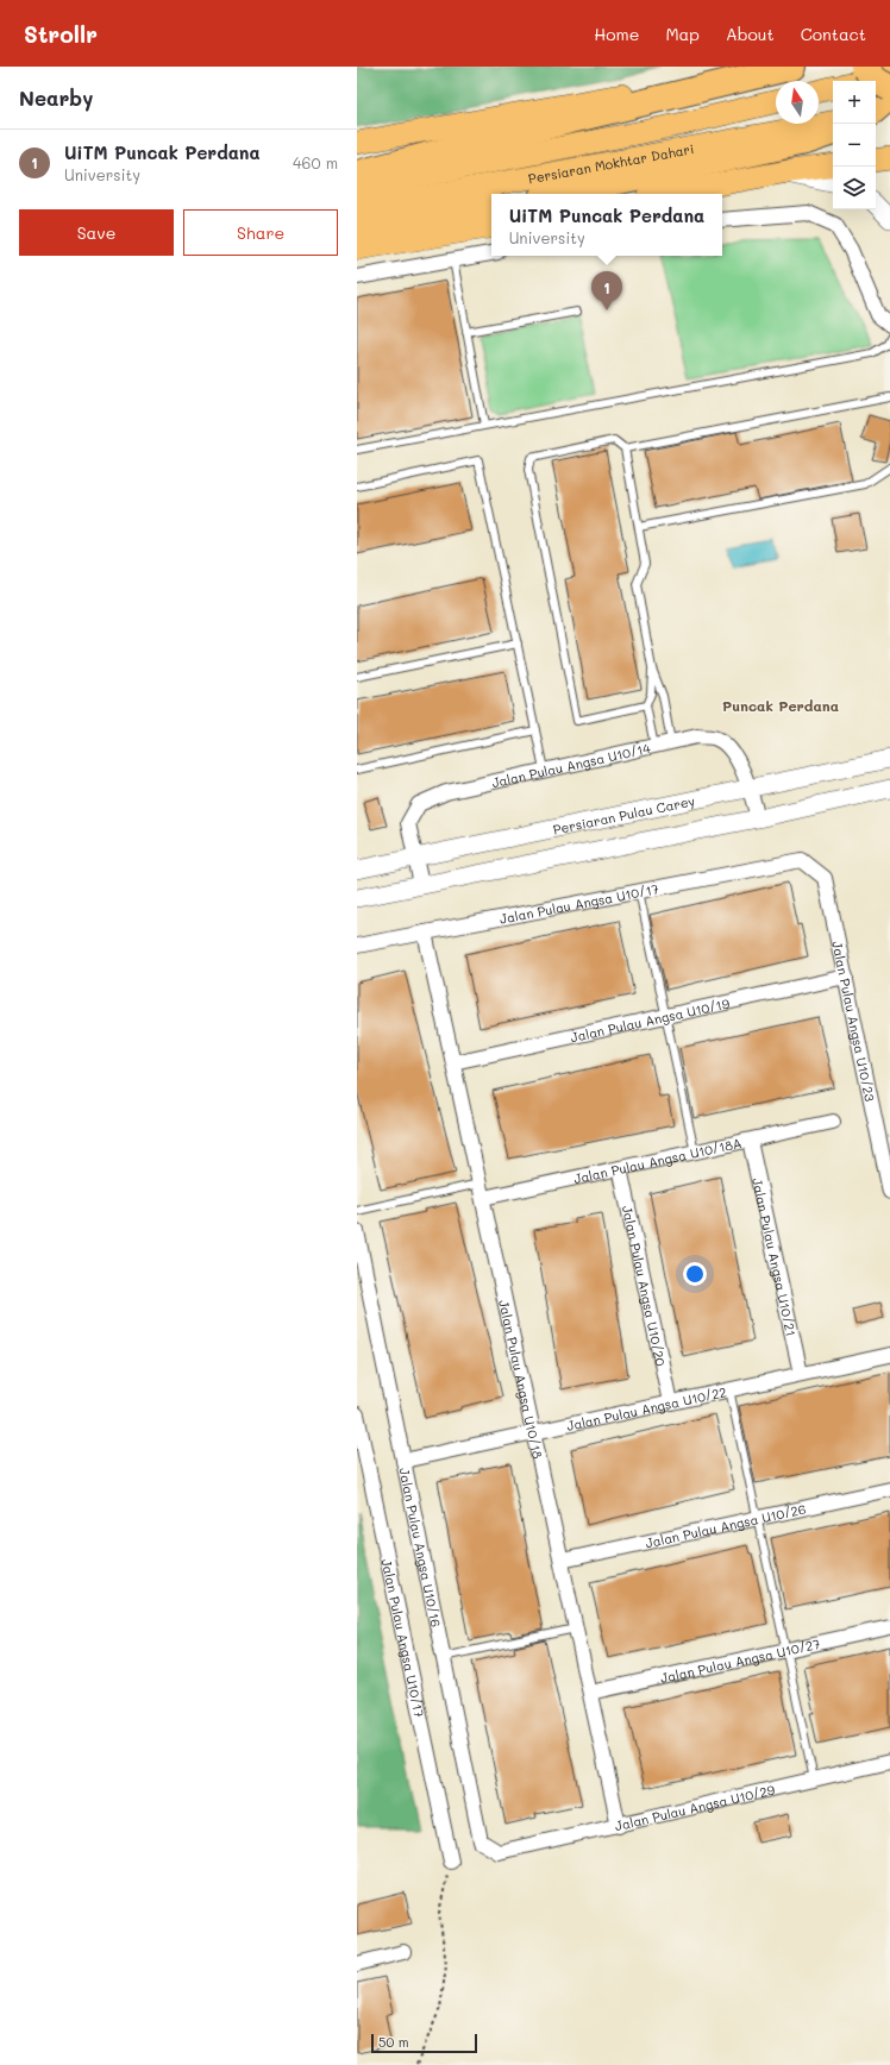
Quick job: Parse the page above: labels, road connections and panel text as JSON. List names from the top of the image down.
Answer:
{
  "streets": {
    "main road": ["Persiaran Mokhtar Dahari"],
    "street": [
      "Jalan Pulau Angsa U10/14",
      "Persiaran Pulau Carey",
      "Jalan Pulau Angsa U10/17",
      "Jalan Pulau Angsa U10/19",
      "Jalan Pulau Angsa U10/23",
      "Jalan Pulau Angsa U10/18A",
      "Jalan Pulau Angsa U10/21",
      "Jalan Pulau Angsa U10/20",
      "Jalan Pulau Angsa U10/18",
      "Jalan Pulau Angsa U10/22",
      "Jalan Pulau Angsa U10/26",
      "Jalan Pulau Angsa U10/16",
      "Jalan Pulau Angsa U10/27",
      "Jalan Pulau Angsa U10/29"
    ]
  },
  "crossings": [
    ["Jalan Pulau Angsa U10/14", "Persiaran Pulau Carey"],
    ["Jalan Pulau Angsa U10/17", "Jalan Pulau Angsa U10/23"],
    ["Jalan Pulau Angsa U10/17", "Jalan Pulau Angsa U10/18"],
    ["Jalan Pulau Angsa U10/19", "Jalan Pulau Angsa U10/23"],
    ["Jalan Pulau Angsa U10/19", "Jalan Pulau Angsa U10/18"],
    ["Jalan Pulau Angsa U10/18A", "Jalan Pulau Angsa U10/21"],
    ["Jalan Pulau Angsa U10/18A", "Jalan Pulau Angsa U10/20"],
    ["Jalan Pulau Angsa U10/18A", "Jalan Pulau Angsa U10/18"],
    ["Jalan Pulau Angsa U10/21", "Jalan Pulau Angsa U10/22"],
    ["Jalan Pulau Angsa U10/20", "Jalan Pulau Angsa U10/22"],
    ["Jalan Pulau Angsa U10/18", "Jalan Pulau Angsa U10/22"],
    ["Jalan Pulau Angsa U10/18", "Jalan Pulau Angsa U10/26"],
    ["Jalan Pulau Angsa U10/18", "Jalan Pulau Angsa U10/27"],
    ["Jalan Pulau Angsa U10/18", "Jalan Pulau Angsa U10/29"],
    ["Jalan Pulau Angsa U10/22", "Jalan Pulau Angsa U10/16"],
    ["Jalan Pulau Angsa U10/16", "Jalan Pulau Angsa U10/29"]
  ],
  "districts": ["Puncak Perdana"],
  "scale_bar": "50 m",
  "north": "top",
  "page": {
    "header": "Strollr",
    "nav": [
      "Home",
      "Map",
      "About",
      "Contact"
    ],
    "heading": "Nearby",
    "map_buttons": ["+", "−"],
    "list": [
      {
        "mark": "1",
        "name": "UiTM Puncak Perdana",
        "note": "University",
        "value": "460 m"
      }
    ],
    "popup": ["UiTM Puncak Perdana", "University"],
    "buttons": ["Save", "Share"],
    "pins": "1",
    "scale": "50 m"
  }
}
